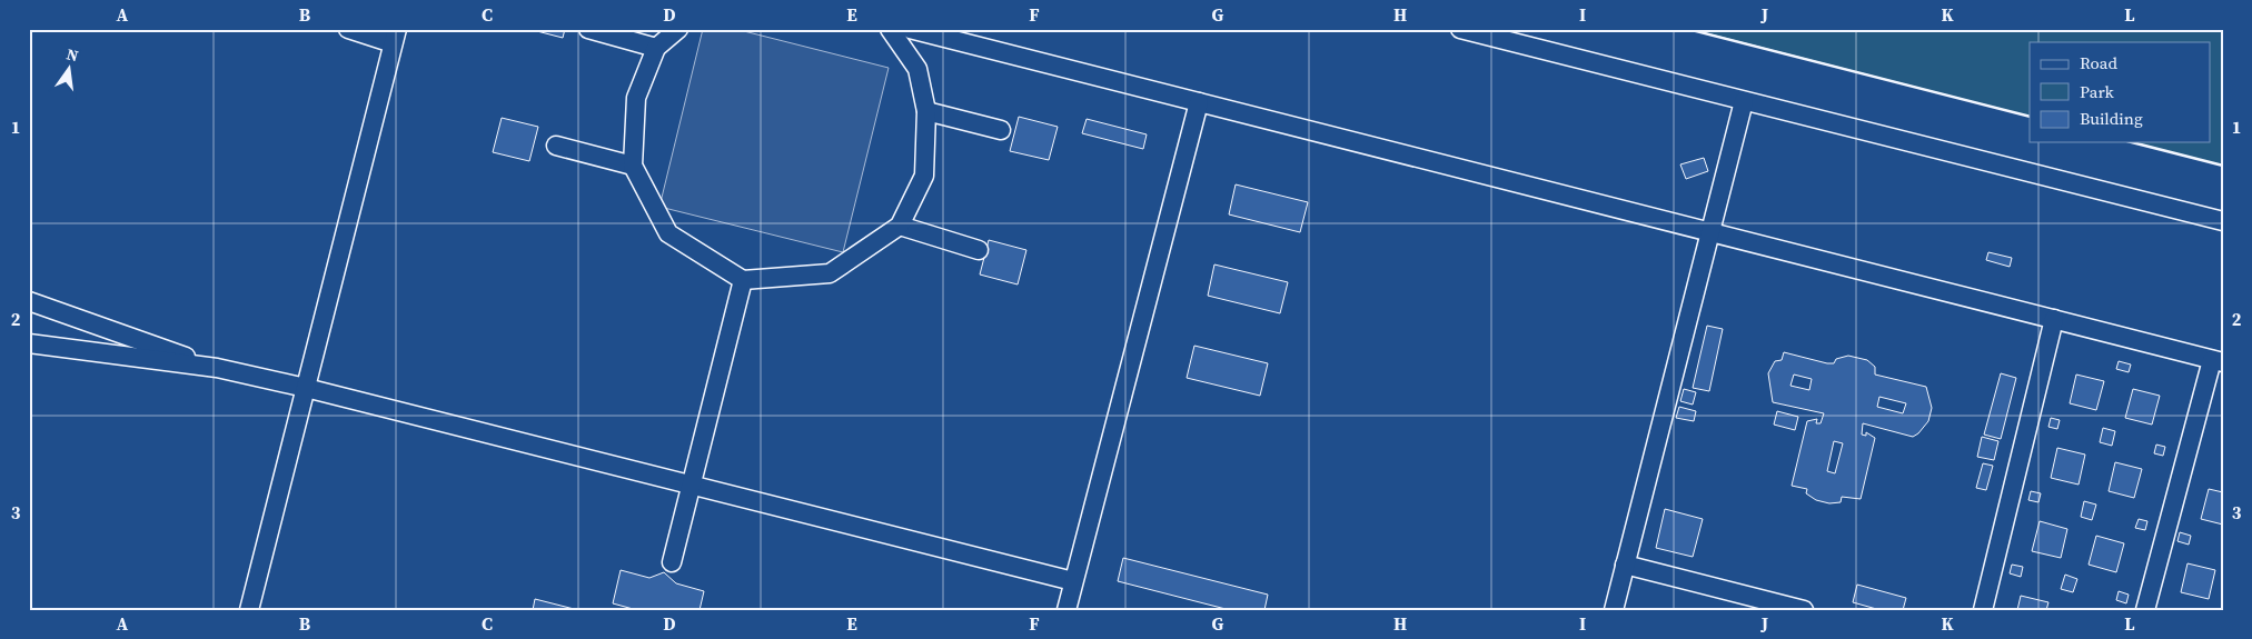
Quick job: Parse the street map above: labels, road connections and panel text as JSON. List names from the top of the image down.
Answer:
{
  "legend": ["Road", "Park", "Building"],
  "north": "top",
  "grid": {
    "columns": [
      "A",
      "B",
      "C",
      "D",
      "E",
      "F",
      "G",
      "H",
      "I",
      "J",
      "K",
      "L"
    ],
    "rows": ["1", "2", "3"]
  }
}
